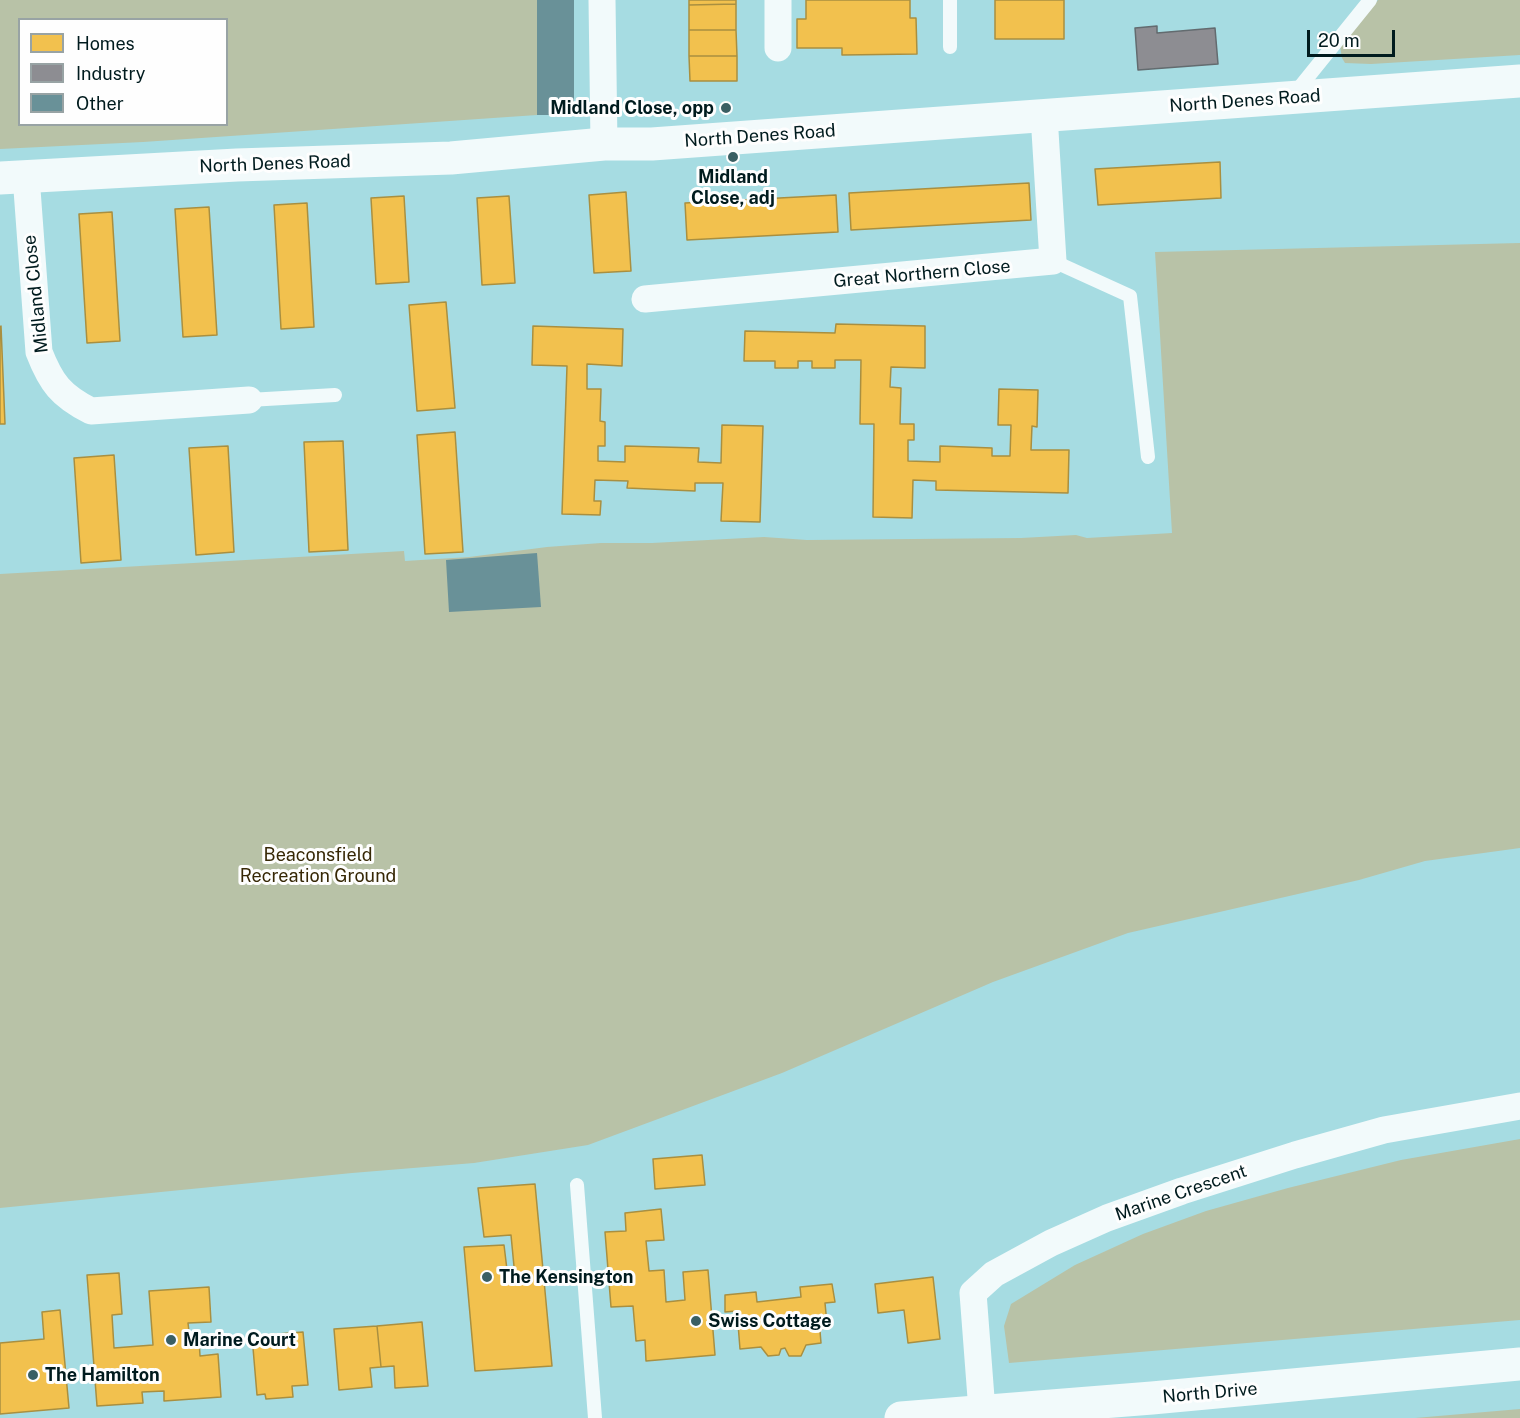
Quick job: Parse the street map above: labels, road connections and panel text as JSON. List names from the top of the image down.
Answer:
{
  "streets": {
    "street": [
      "North Denes Road",
      "Great Northern Close",
      "Midland Close",
      "Marine Crescent",
      "North Drive"
    ]
  },
  "crossings": [
    ["North Denes Road", "Midland Close"],
    ["Marine Crescent", "North Drive"]
  ],
  "parks": ["Beaconsfield Recreation Ground"],
  "places": [
    "Midland Close, opp",
    "Midland Close, adj",
    "The Kensington",
    "Swiss Cottage",
    "Marine Court",
    "The Hamilton"
  ],
  "legend": ["Homes", "Industry", "Other"],
  "scale_bar": "20 m"
}
